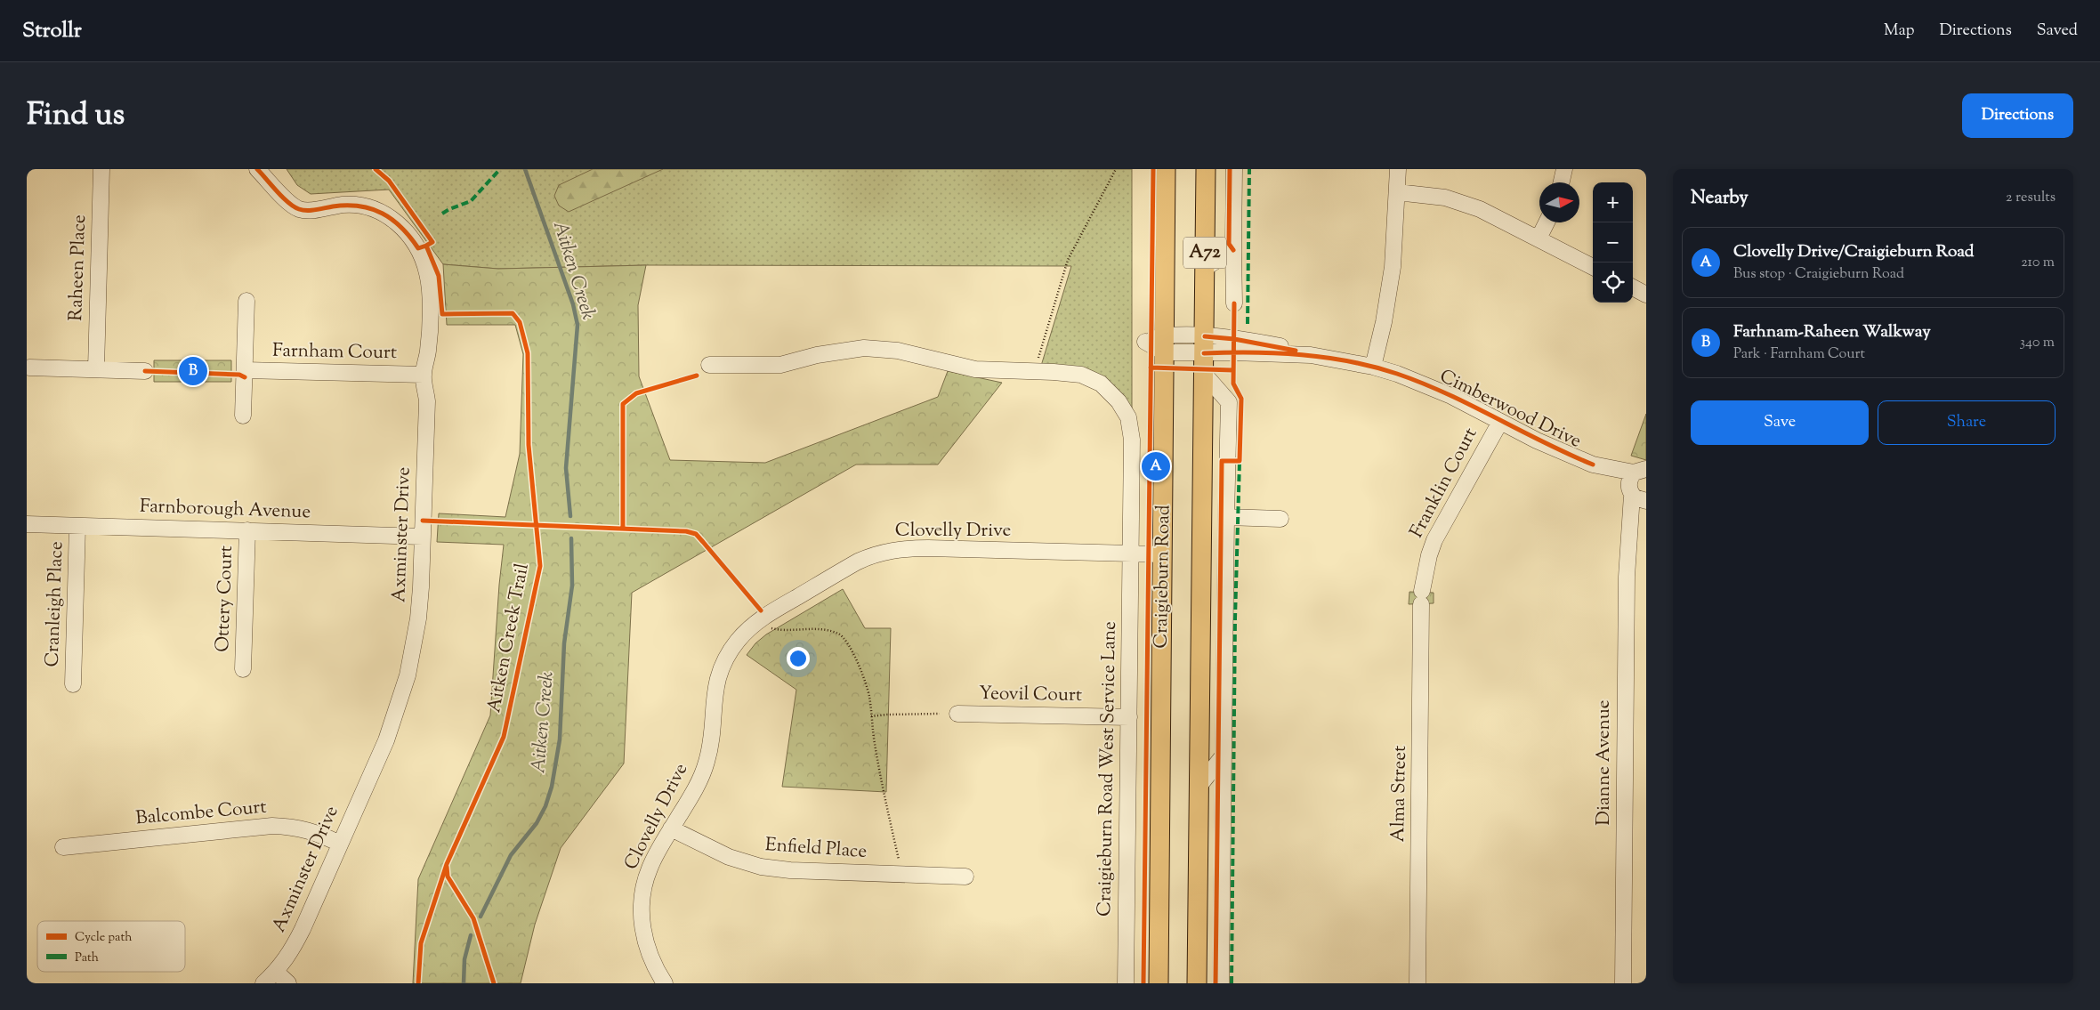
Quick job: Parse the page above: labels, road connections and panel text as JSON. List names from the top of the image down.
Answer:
{
  "streets": {
    "main road": ["A72", "Craigieburn Road"],
    "street": [
      "Raheen Place",
      "Farnham Court",
      "Cimberwood Drive",
      "Franklin Court",
      "Farnborough Avenue",
      "Clovelly Drive",
      "Axminster Drive",
      "Ottery Court",
      "Cranleigh Place",
      "Yeovil Court",
      "Dianne Avenue",
      "Craigieburn Road West Service Lane",
      "Alma Street",
      "Balcombe Court",
      "Enfield Place"
    ],
    "cycle path": ["Aitken Creek Trail"]
  },
  "crossings": [
    ["Farnham Court", "Axminster Drive"],
    ["Cimberwood Drive", "Franklin Court"],
    ["Cimberwood Drive", "Craigieburn Road"],
    ["Cimberwood Drive", "Dianne Avenue"],
    ["Franklin Court", "Alma Street"],
    ["Farnborough Avenue", "Axminster Drive"],
    ["Farnborough Avenue", "Ottery Court"],
    ["Farnborough Avenue", "Cranleigh Place"],
    ["Clovelly Drive", "Craigieburn Road"],
    ["Clovelly Drive", "Craigieburn Road West Service Lane"],
    ["Clovelly Drive", "Enfield Place"],
    ["Axminster Drive", "Balcombe Court"],
    ["Yeovil Court", "Craigieburn Road West Service Lane"]
  ],
  "water": ["Aitken Creek"],
  "legend": ["Cycle path", "Path"],
  "north": "right",
  "page": {
    "header": "Strollr",
    "nav": ["Map", "Directions", "Saved"],
    "title": "Find us",
    "buttons": [
      "Directions",
      ["Save", "Share"]
    ],
    "heading": ["Nearby", "2 results"],
    "map_buttons": ["+", "−"],
    "list": [
      {
        "mark": "A",
        "name": "Clovelly Drive/Craigieburn Road",
        "note": "Bus stop · Craigieburn Road",
        "value": "210 m"
      },
      {
        "mark": "B",
        "name": "Farhnam-Raheen Walkway",
        "note": "Park · Farnham Court",
        "value": "340 m"
      }
    ],
    "pins": ["B", "A"]
  }
}
